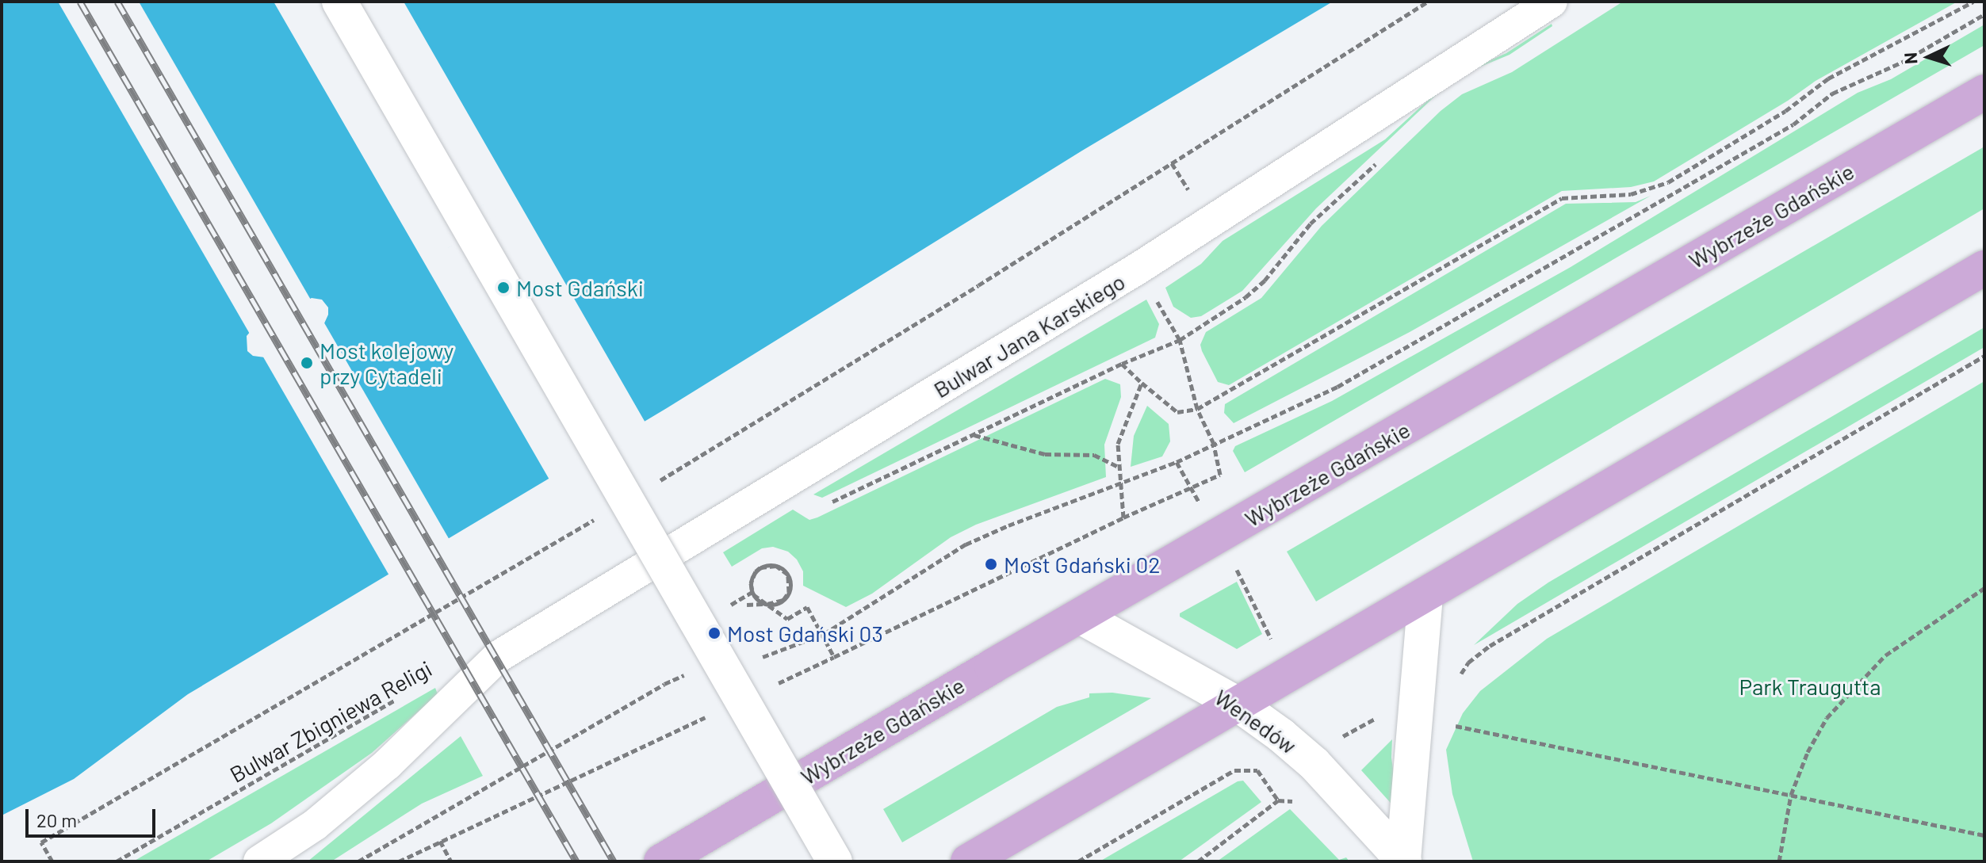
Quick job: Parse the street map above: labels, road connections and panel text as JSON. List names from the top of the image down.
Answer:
{
  "streets": {
    "main road": ["Wybrzeże Gdańskie", "Wenedów"],
    "street": ["Bulwar Jana Karskiego"],
    "path": ["Bulwar Zbigniewa Religi"]
  },
  "crossings": [
    ["Wybrzeże Gdańskie", "Wenedów"]
  ],
  "parks": ["Park Traugutta"],
  "places": [
    "Most Gdański",
    "Most kolejowy przy Cytadeli",
    "Most Gdański 02",
    "Most Gdański 03"
  ],
  "scale_bar": "20 m",
  "north": "left"
}
